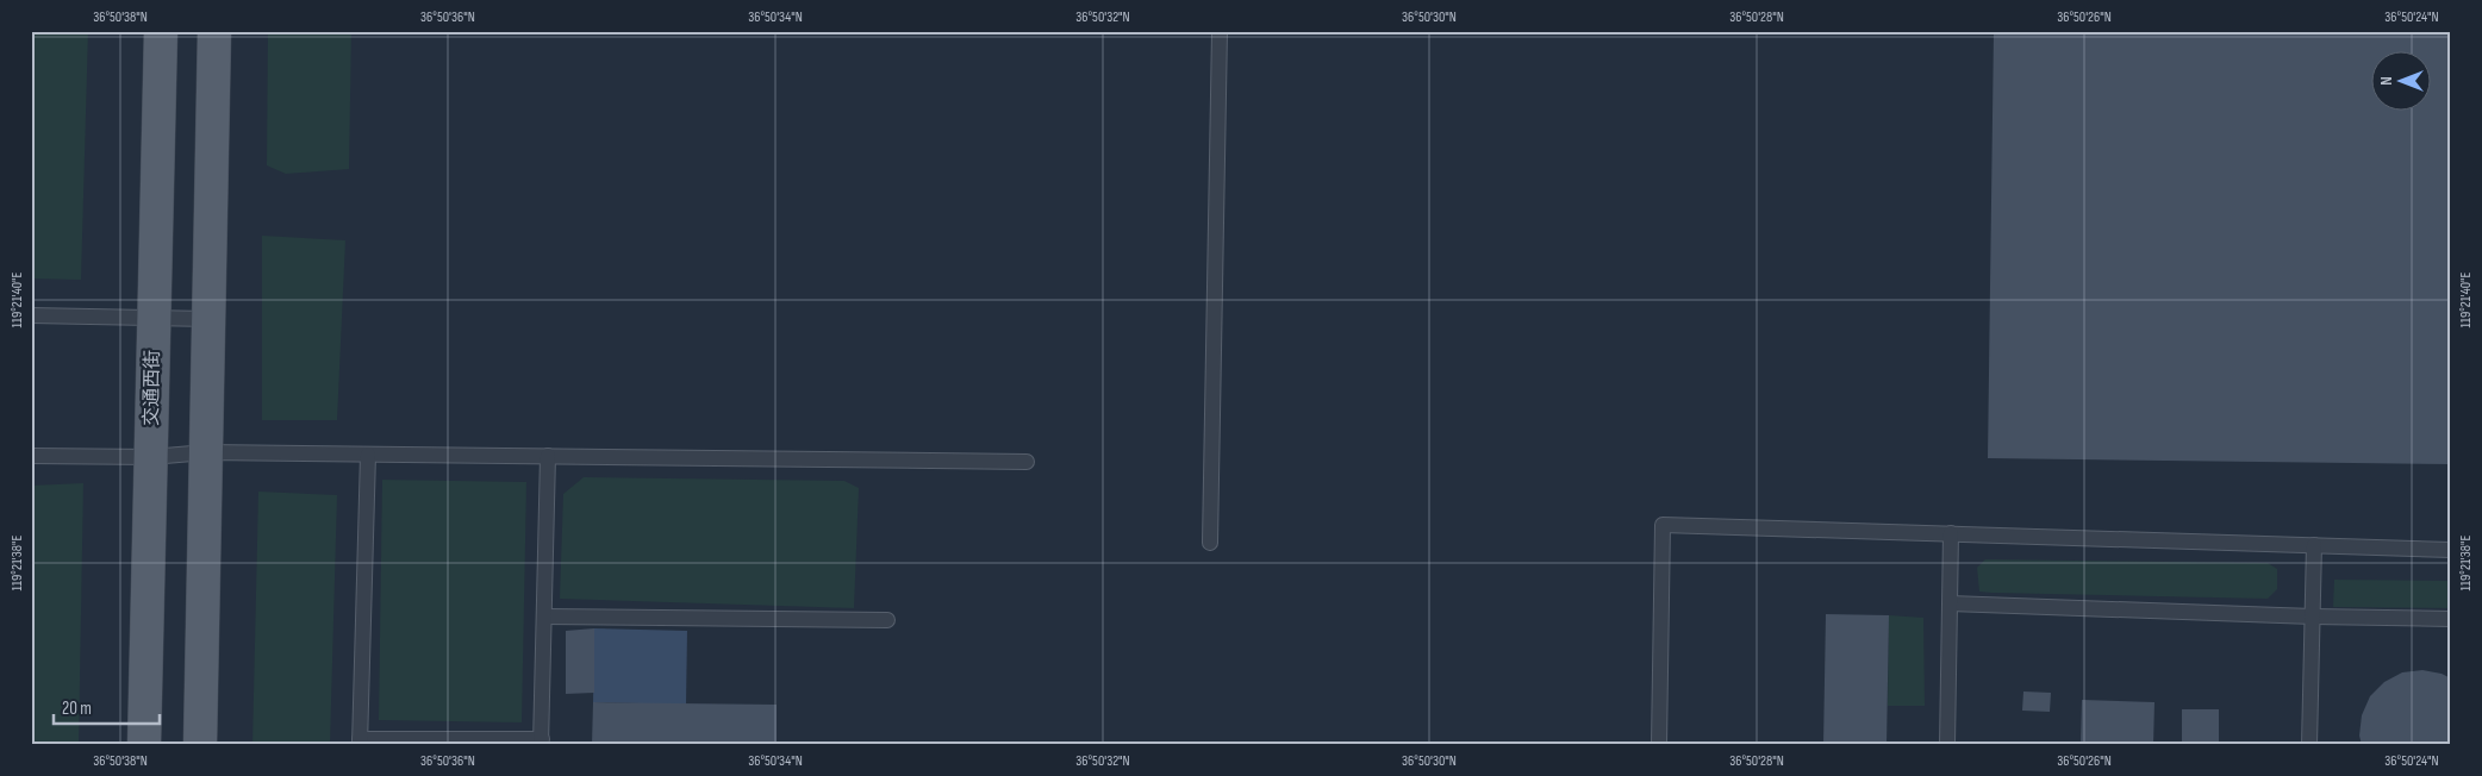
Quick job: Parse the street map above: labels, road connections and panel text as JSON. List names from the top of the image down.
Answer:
{
  "streets": {
    "main road": ["交通西街"]
  },
  "scale_bar": "20 m",
  "north": "left",
  "coordinates": [
    "36°50'38\"N",
    "36°50'36\"N",
    "36°50'34\"N",
    "36°50'32\"N",
    "36°50'30\"N",
    "36°50'28\"N",
    "36°50'26\"N",
    "36°50'24\"N",
    "119°21'40\"E",
    "119°21'38\"E"
  ]
}
